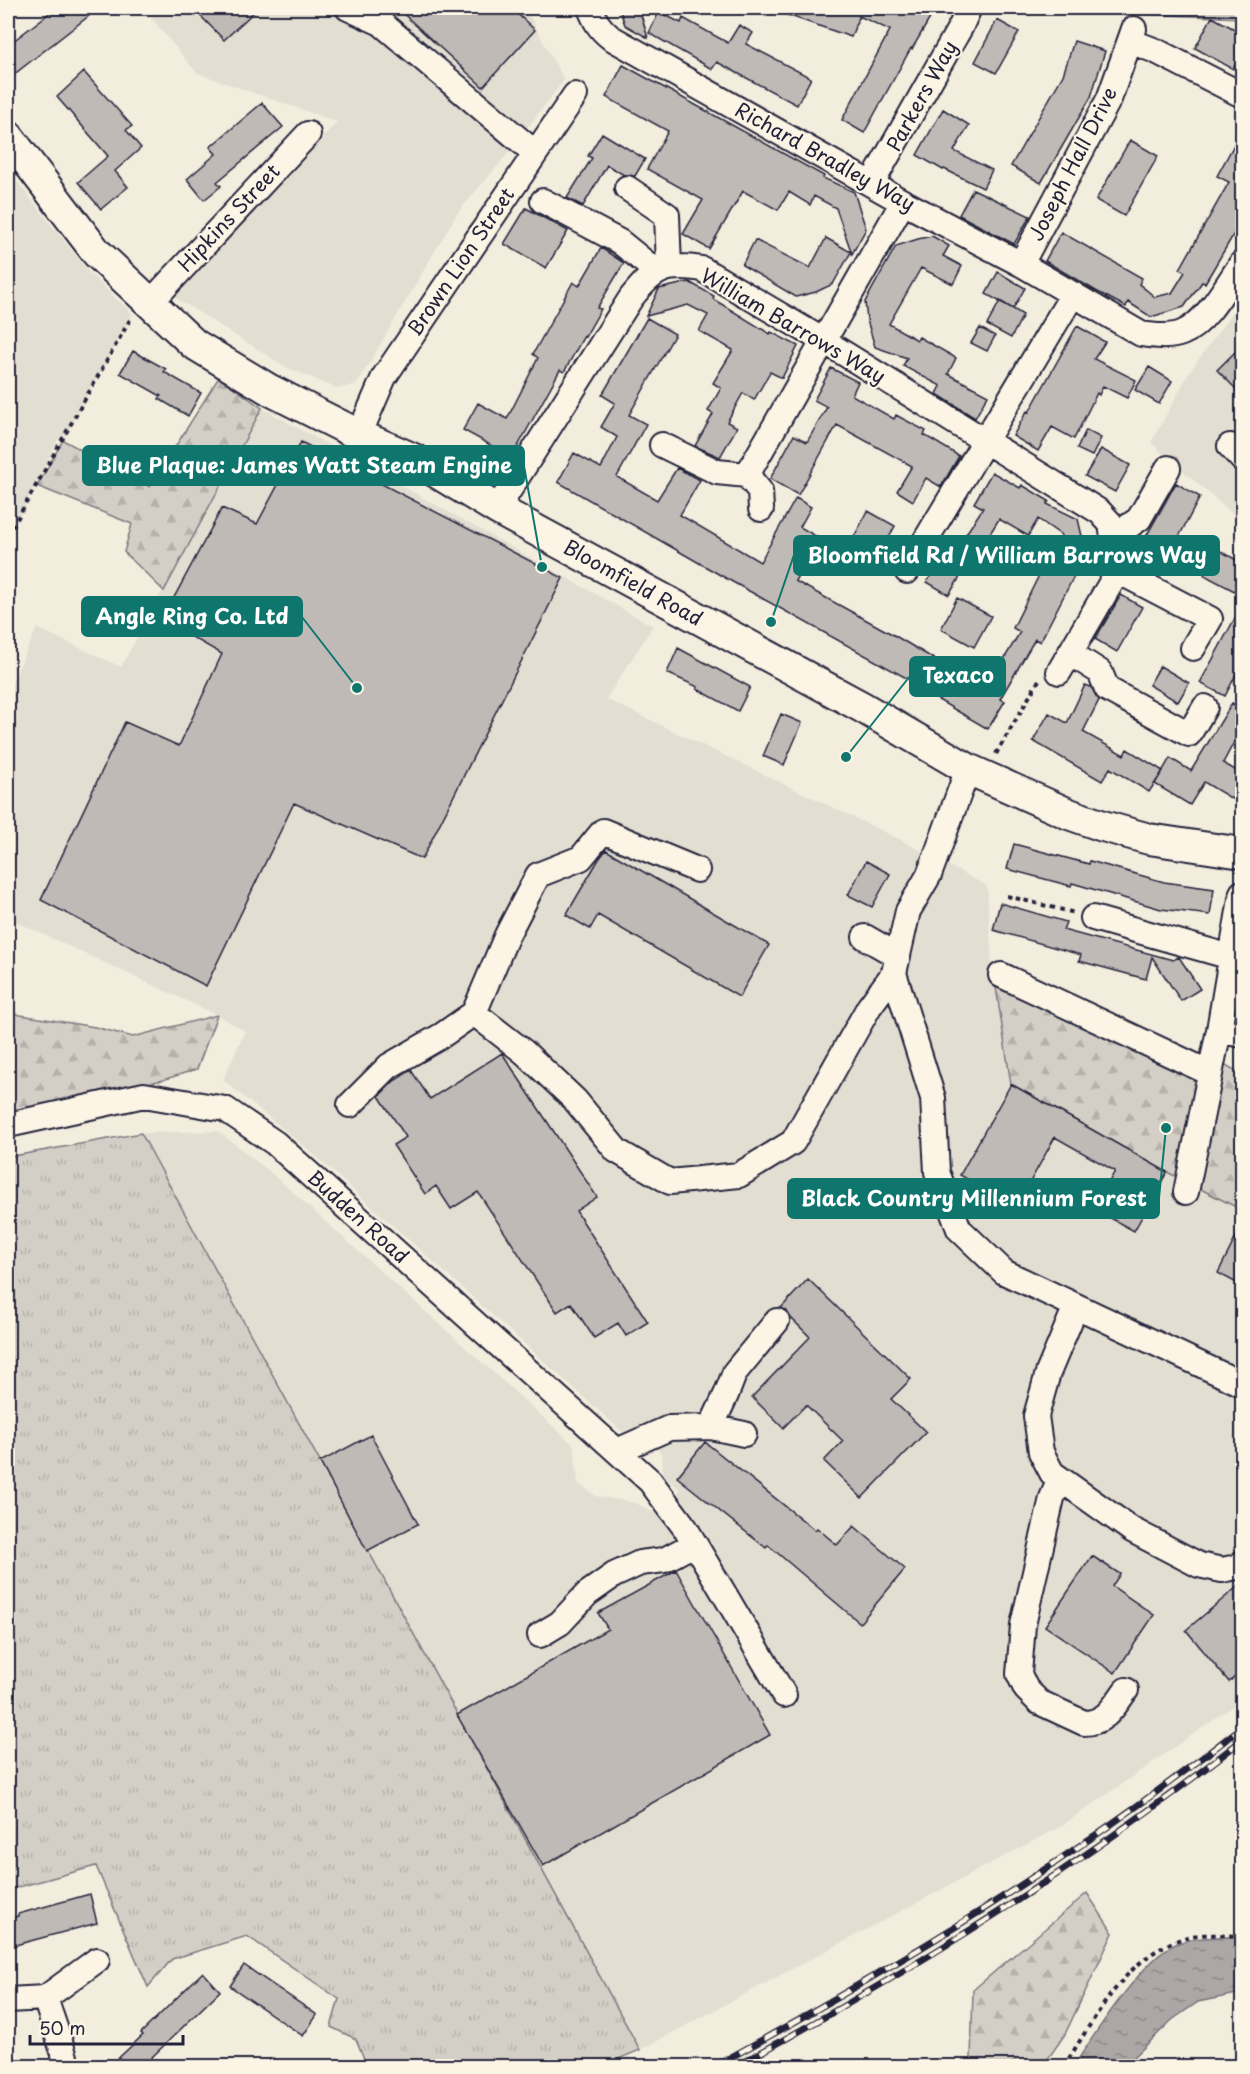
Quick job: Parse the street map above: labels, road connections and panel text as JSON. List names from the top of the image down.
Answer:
{
  "streets": {
    "main road": ["Bloomfield Road"],
    "street": [
      "Parkers Way",
      "Richard Bradley Way",
      "Joseph Hall Drive",
      "Hipkins Street",
      "Brown Lion Street",
      "William Barrows Way",
      "Budden Road"
    ]
  },
  "crossings": [
    ["Parkers Way", "Richard Bradley Way"],
    ["Richard Bradley Way", "Joseph Hall Drive"],
    ["Hipkins Street", "Bloomfield Road"],
    ["Brown Lion Street", "Bloomfield Road"]
  ],
  "places": [
    "Blue Plaque: James Watt Steam Engine",
    "Bloomfield Rd / William Barrows Way",
    "Angle Ring Co. Ltd",
    "Texaco",
    "Black Country Millennium Forest"
  ],
  "scale_bar": "50 m"
}
